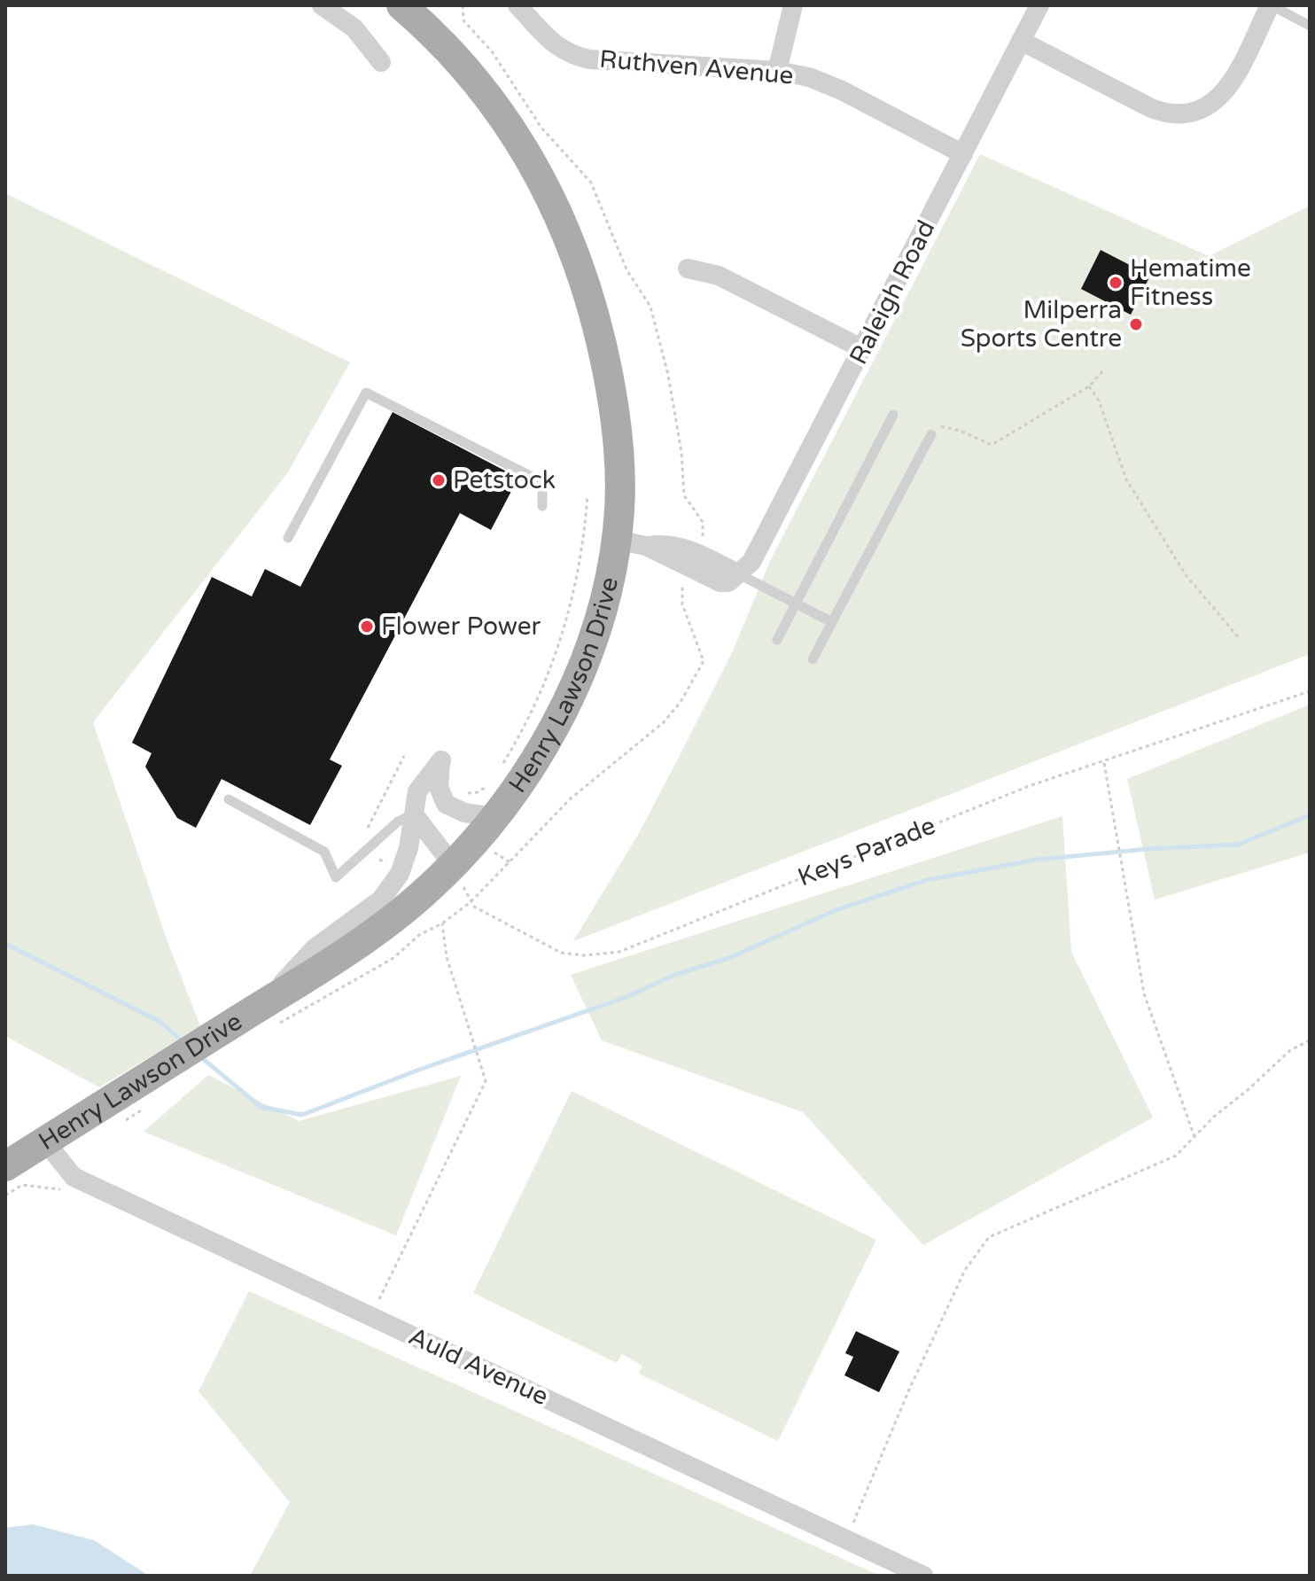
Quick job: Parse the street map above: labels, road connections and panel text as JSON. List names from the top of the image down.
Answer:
{
  "streets": {
    "main road": ["Henry Lawson Drive"],
    "street": ["Ruthven Avenue", "Raleigh Road", "Auld Avenue"],
    "path": ["Keys Parade"]
  },
  "crossings": [
    ["Ruthven Avenue", "Raleigh Road"],
    ["Henry Lawson Drive", "Auld Avenue"]
  ],
  "places": [
    "Hematime Fitness",
    "Milperra Sports Centre",
    "Petstock",
    "Flower Power"
  ]
}
